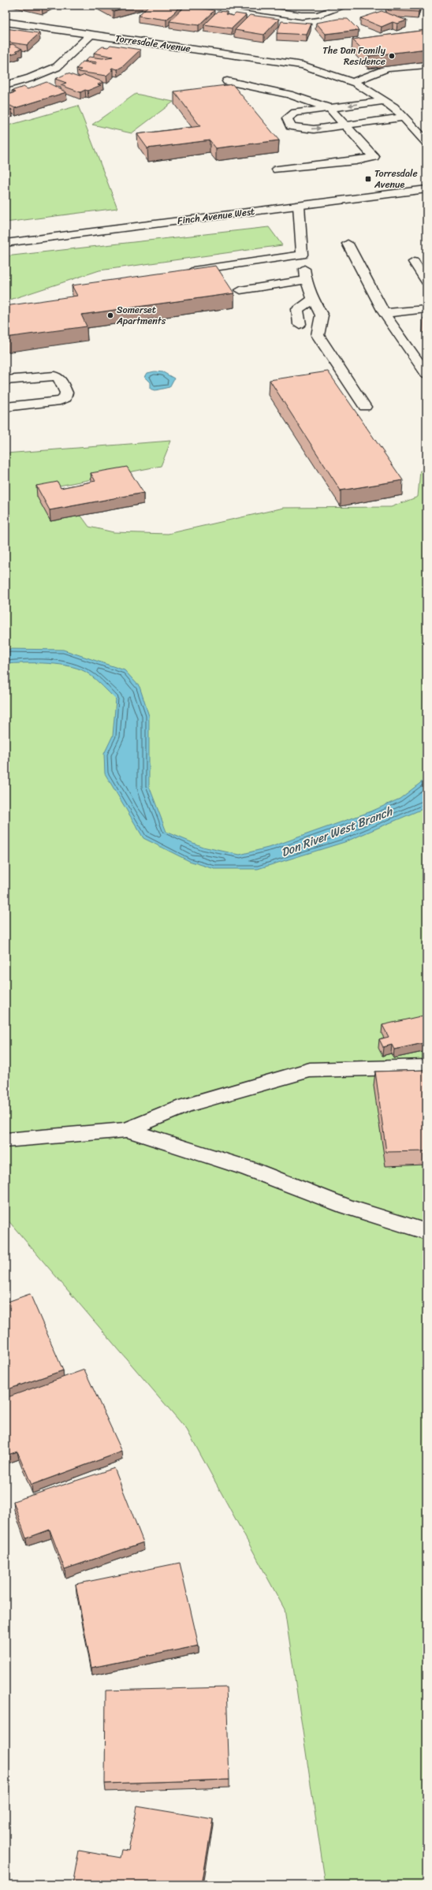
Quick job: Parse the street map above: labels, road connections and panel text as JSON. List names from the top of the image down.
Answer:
{
  "streets": {
    "street": ["Torresdale Avenue", "Finch Avenue West"]
  },
  "water": ["Don River West Branch"],
  "places": {
    "other": ["The Dan Family Residence", "Somerset Apartments"],
    "transit": ["Torresdale Avenue"]
  }
}
